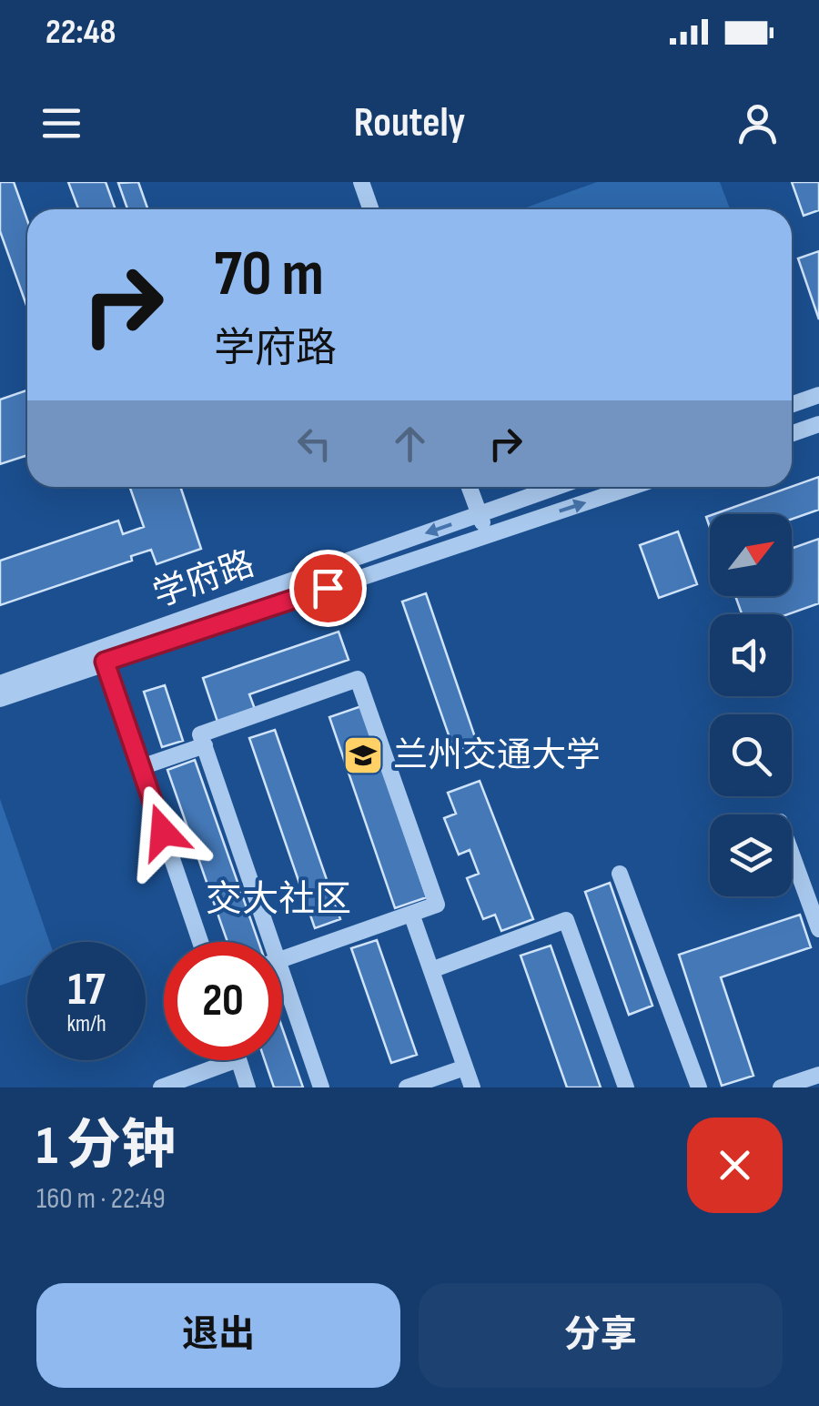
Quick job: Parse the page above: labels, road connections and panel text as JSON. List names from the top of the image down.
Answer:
{
  "streets": {
    "street": ["学府路"]
  },
  "districts": ["交大社区"],
  "places": {
    "school or university": ["兰州交通大学"]
  },
  "north": "top right",
  "page": {
    "status": "22:48",
    "header": "Routely",
    "turn": ["70 m", "学府路"],
    "speed": "17 km/h",
    "limit": "20",
    "heading": ["1 分钟", "160 m · 22:49"],
    "buttons": ["退出", "分享"]
  }
}
